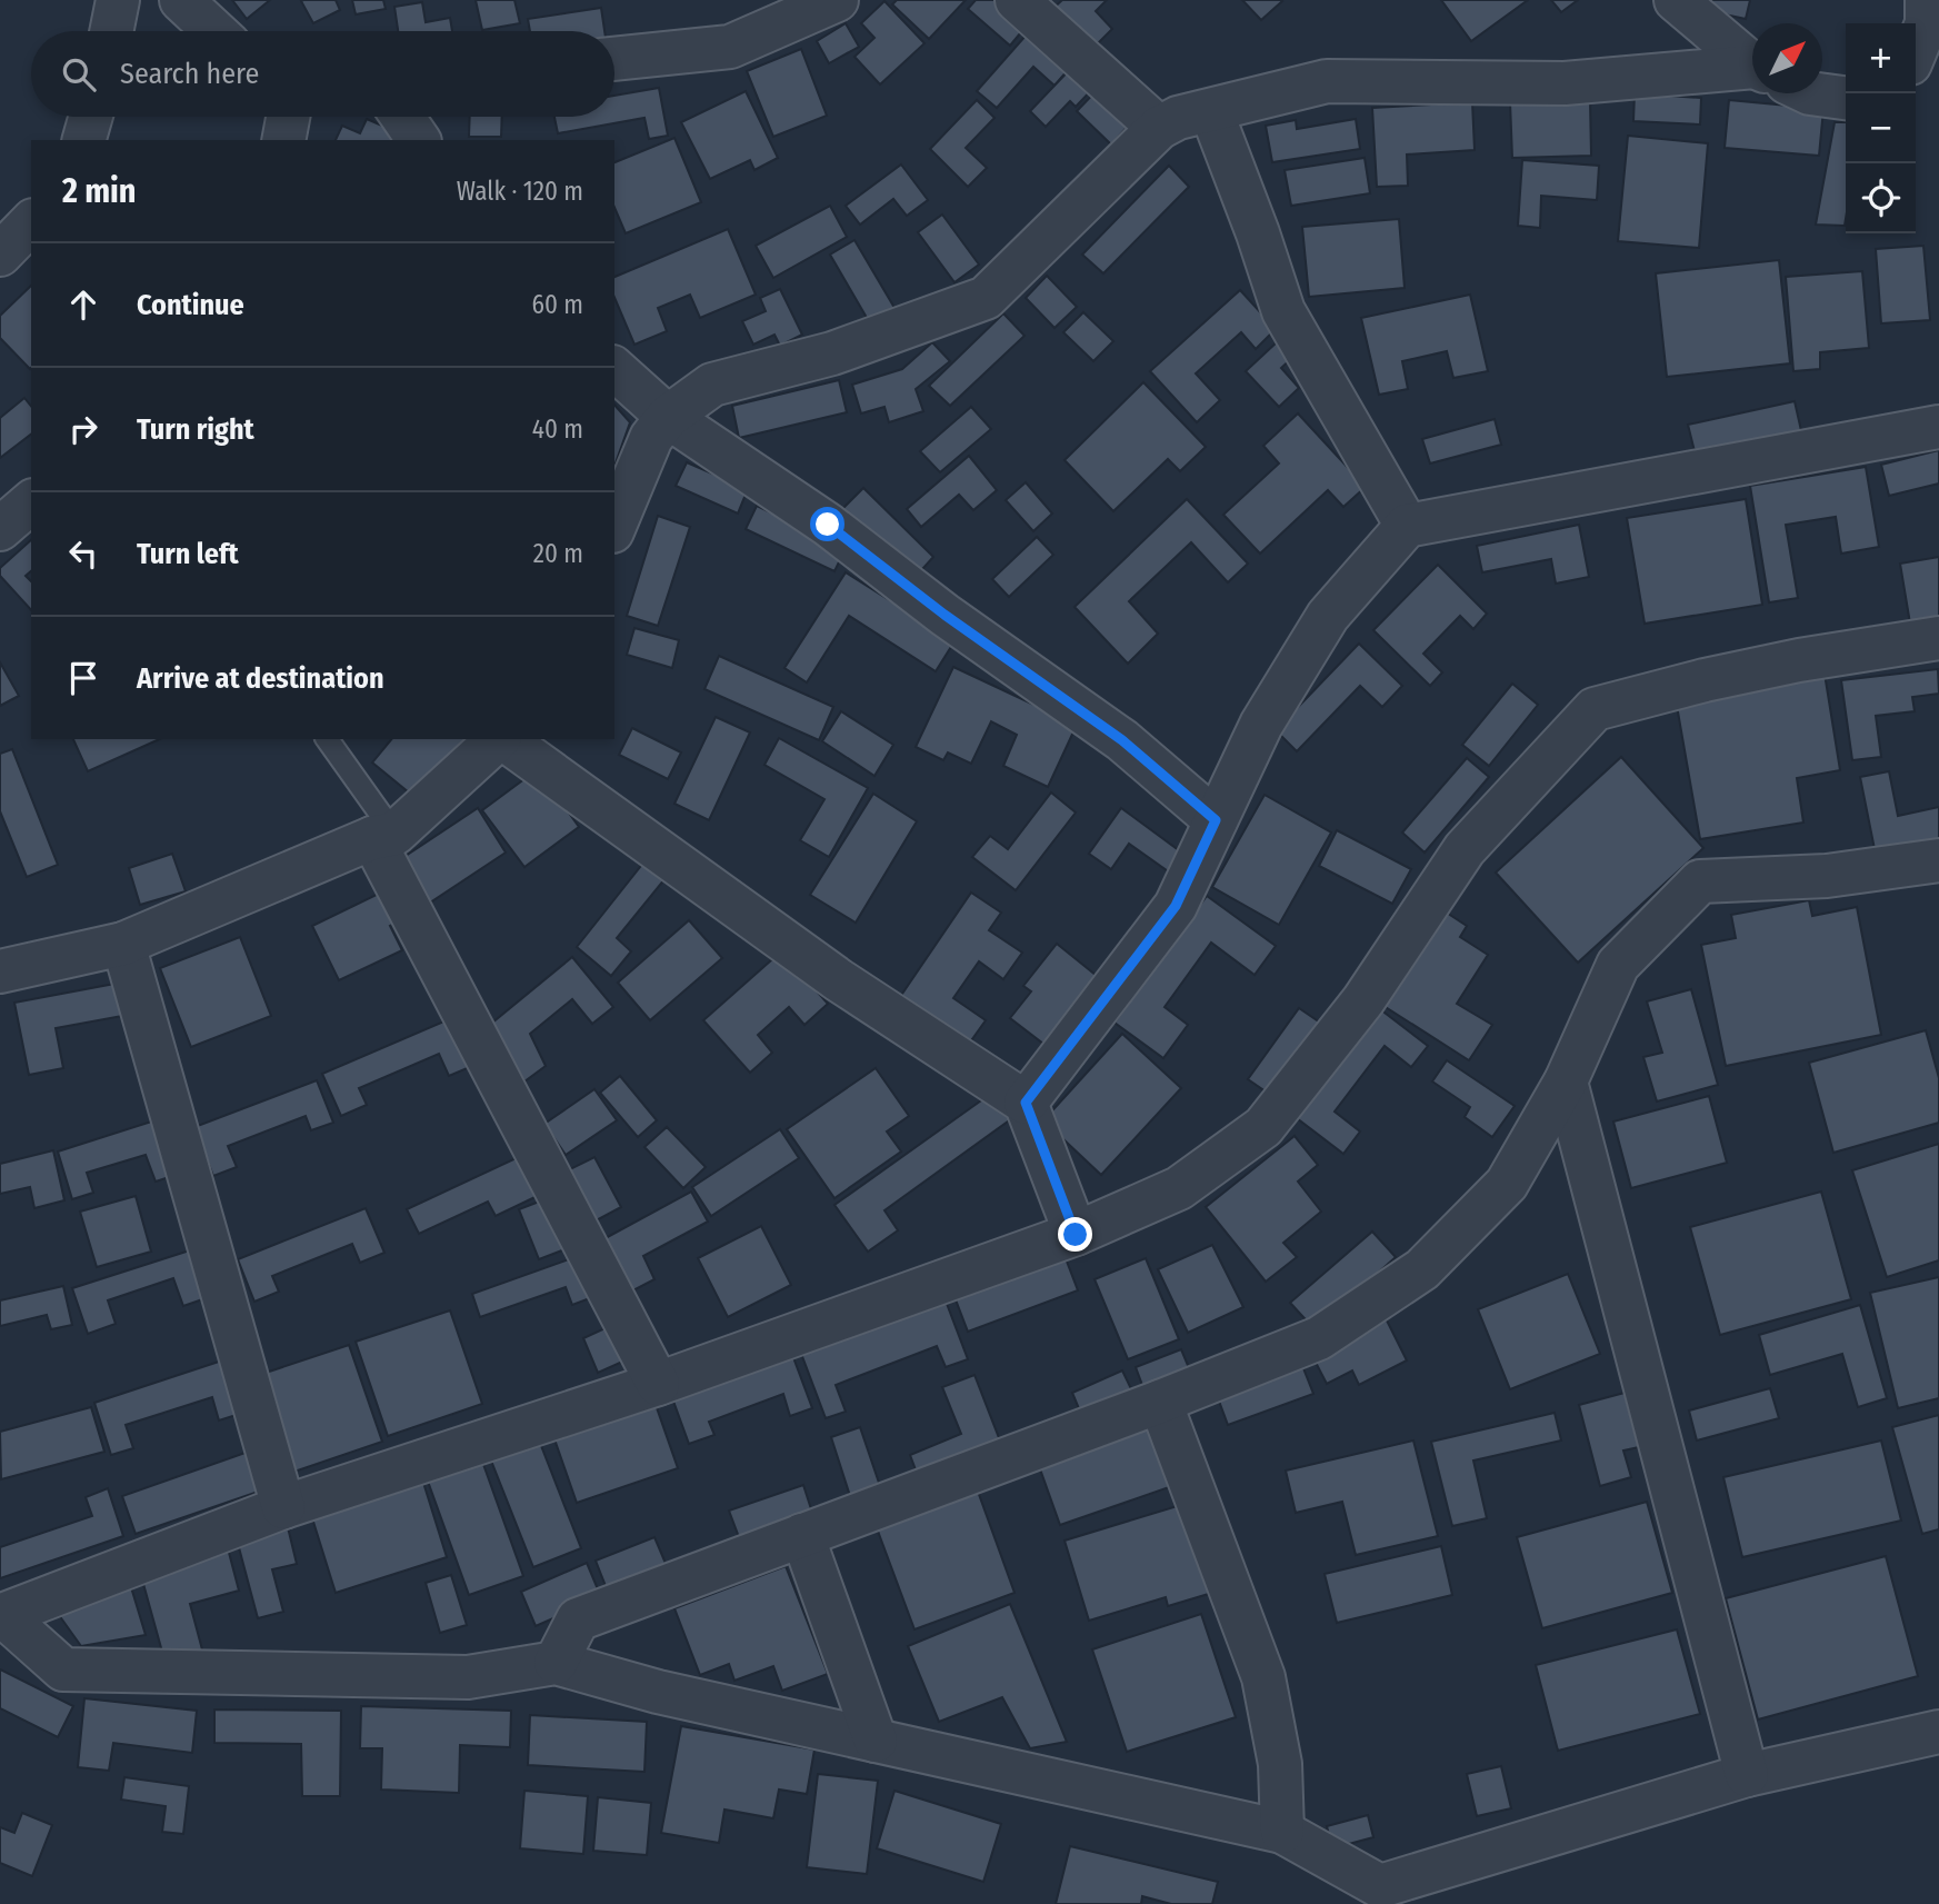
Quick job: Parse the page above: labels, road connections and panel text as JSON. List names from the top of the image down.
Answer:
{
  "north": "top right",
  "page": {
    "map_buttons": ["+", "−"],
    "search": "Search here",
    "heading": ["2 min", "Walk · 120 m"],
    "list": [
      ["Continue", "60 m"],
      ["Turn right", "40 m"],
      ["Turn left", "20 m"],
      "Arrive at destination"
    ]
  }
}
